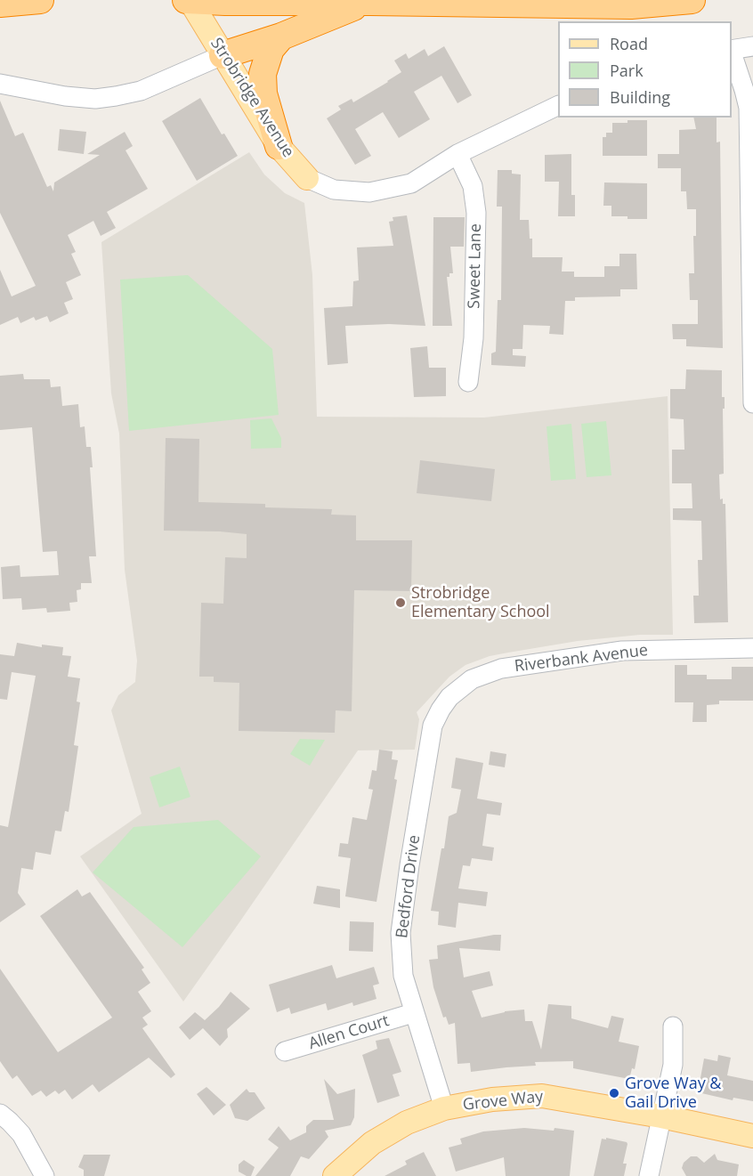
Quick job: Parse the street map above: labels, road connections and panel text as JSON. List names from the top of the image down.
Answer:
{
  "streets": {
    "main road": ["Strobridge Avenue", "Grove Way"],
    "street": [
      "Sweet Lane",
      "Riverbank Avenue",
      "Bedford Drive",
      "Allen Court"
    ]
  },
  "crossings": [
    ["Strobridge Avenue", "Sweet Lane"],
    ["Riverbank Avenue", "Bedford Drive"],
    ["Bedford Drive", "Allen Court"],
    ["Bedford Drive", "Grove Way"]
  ],
  "places": ["Strobridge Elementary School", "Grove Way & Gail Drive"],
  "legend": ["Road", "Park", "Building"]
}
